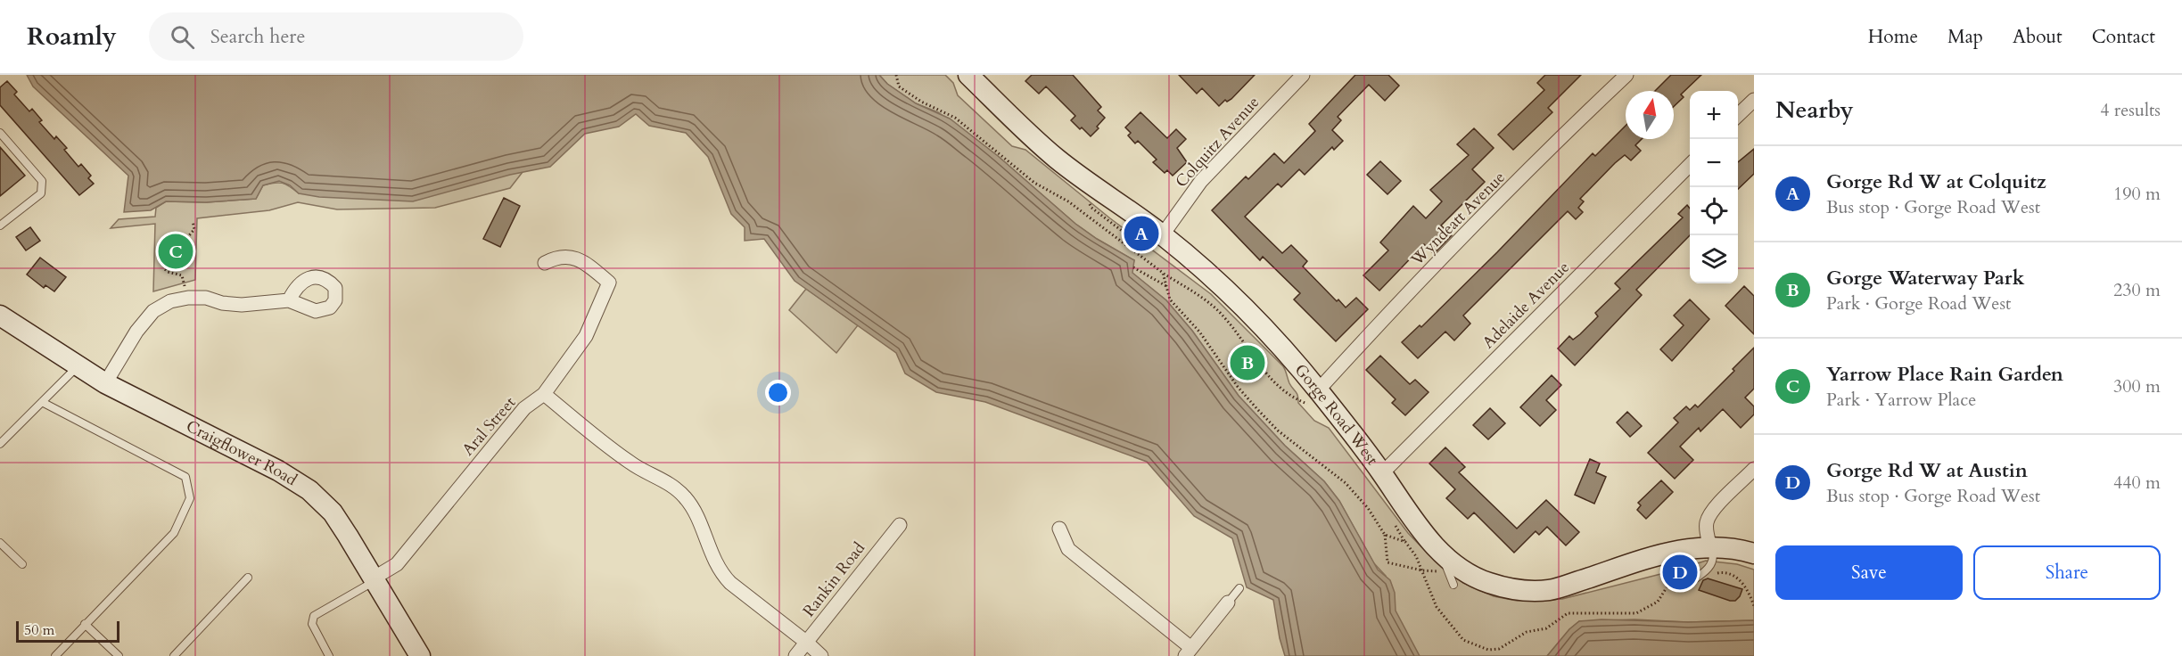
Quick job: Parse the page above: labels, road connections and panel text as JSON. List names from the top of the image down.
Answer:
{
  "streets": {
    "main road": ["Gorge Road West", "Craigflower Road"],
    "street": [
      "Colquitz Avenue",
      "Wyndeatt Avenue",
      "Adelaide Avenue",
      "Aral Street",
      "Rankin Road"
    ]
  },
  "crossings": [
    ["Colquitz Avenue", "Gorge Road West"],
    ["Wyndeatt Avenue", "Gorge Road West"],
    ["Adelaide Avenue", "Gorge Road West"],
    ["Aral Street", "Craigflower Road"]
  ],
  "scale_bar": "50 m",
  "north": "top",
  "page": {
    "header": "Roamly",
    "search": "Search here",
    "nav": [
      "Home",
      "Map",
      "About",
      "Contact"
    ],
    "heading": ["Nearby", "4 results"],
    "map_buttons": ["+", "−"],
    "list": [
      {
        "mark": "A",
        "name": "Gorge Rd W at Colquitz",
        "note": "Bus stop · Gorge Road West",
        "value": "190 m"
      },
      {
        "mark": "B",
        "name": "Gorge Waterway Park",
        "note": "Park · Gorge Road West",
        "value": "230 m"
      },
      {
        "mark": "C",
        "name": "Yarrow Place Rain Garden",
        "note": "Park · Yarrow Place",
        "value": "300 m"
      },
      {
        "mark": "D",
        "name": "Gorge Rd W at Austin",
        "note": "Bus stop · Gorge Road West",
        "value": "440 m"
      }
    ],
    "pins": [
      "A",
      "C",
      "B",
      "D"
    ],
    "buttons": ["Save", "Share"],
    "scale": "50 m"
  }
}
